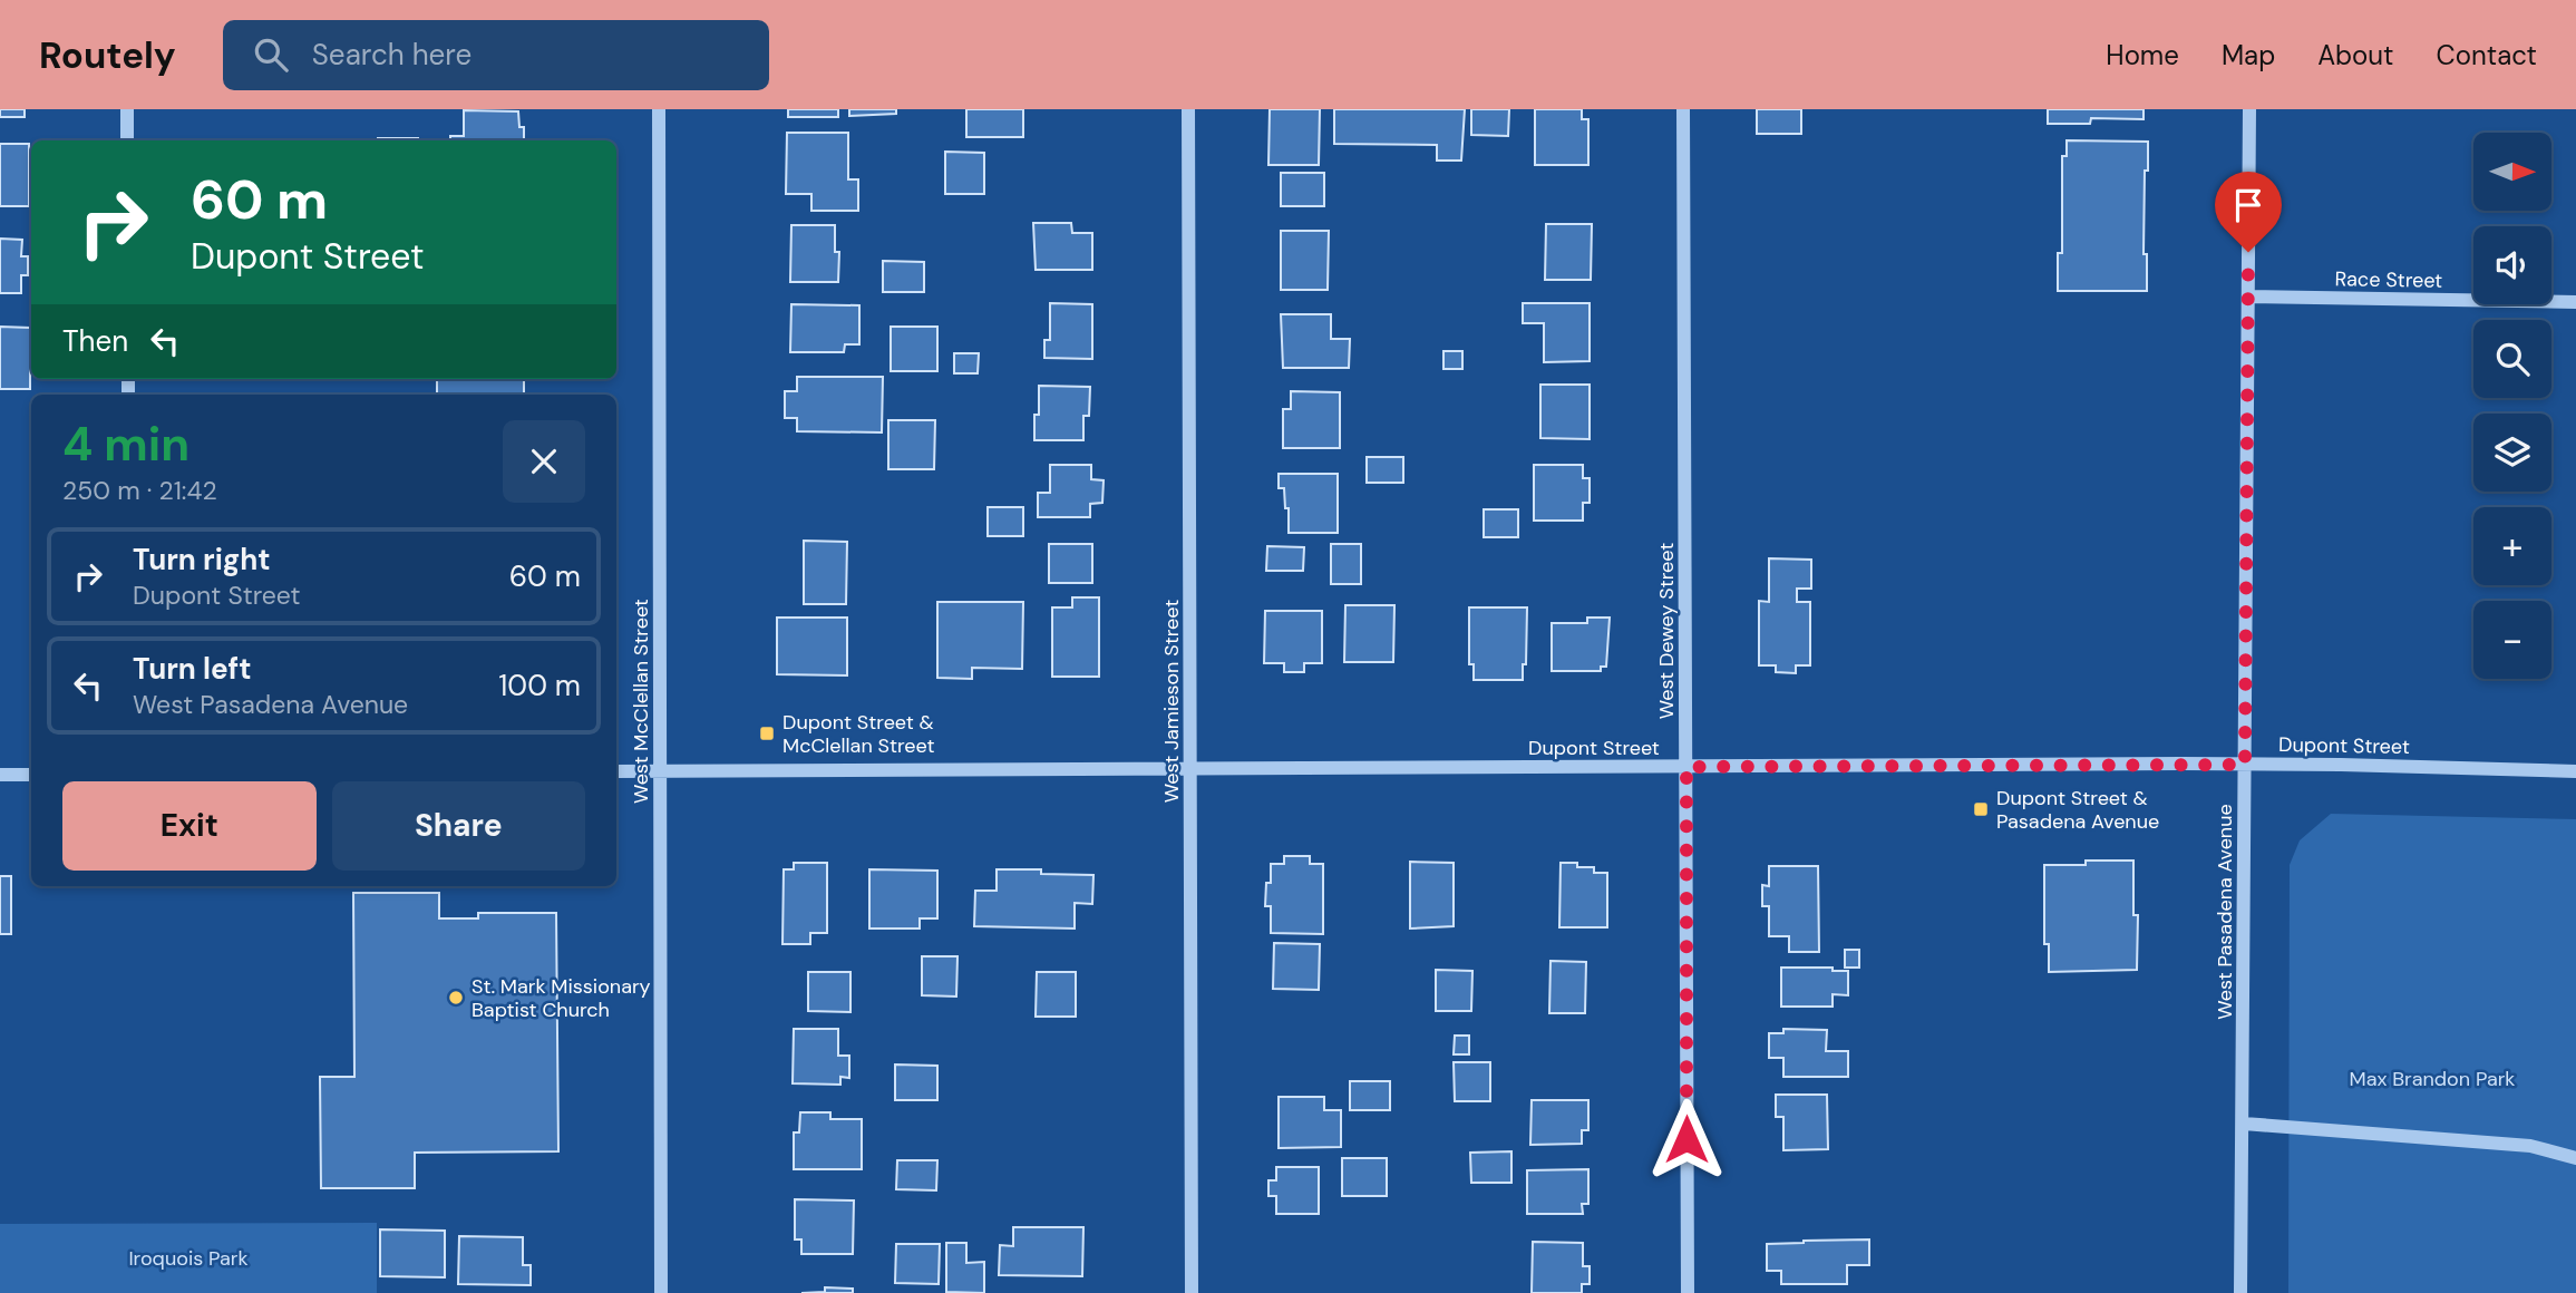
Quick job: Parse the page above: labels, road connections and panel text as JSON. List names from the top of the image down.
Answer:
{
  "streets": {
    "street": [
      "Race Street",
      "West Dewey Street",
      "West McClellan Street",
      "West Jamieson Street",
      "Dupont Street",
      "West Pasadena Avenue"
    ]
  },
  "crossings": [
    ["Race Street", "West Pasadena Avenue"],
    ["West Dewey Street", "Dupont Street"],
    ["West McClellan Street", "Dupont Street"],
    ["West Jamieson Street", "Dupont Street"],
    ["Dupont Street", "West Pasadena Avenue"]
  ],
  "parks": ["Max Brandon Park", "Iroquois Park"],
  "places": {
    "transit": ["Dupont Street & McClellan Street", "Dupont Street & Pasadena Avenue"],
    "other": ["St. Mark Missionary Baptist Church"]
  },
  "north": "right",
  "page": {
    "header": "Routely",
    "search": "Search here",
    "nav": [
      "Home",
      "Map",
      "About",
      "Contact"
    ],
    "map_buttons": ["+", "−"],
    "turn": ["60 m", "Dupont Street"],
    "then": "Then",
    "heading": ["4 min", "250 m · 21:42"],
    "list": [
      {
        "name": "Turn right",
        "note": "Dupont Street",
        "value": "60 m"
      },
      {
        "name": "Turn left",
        "note": "West Pasadena Avenue",
        "value": "100 m"
      }
    ],
    "buttons": ["Exit", "Share"]
  }
}
